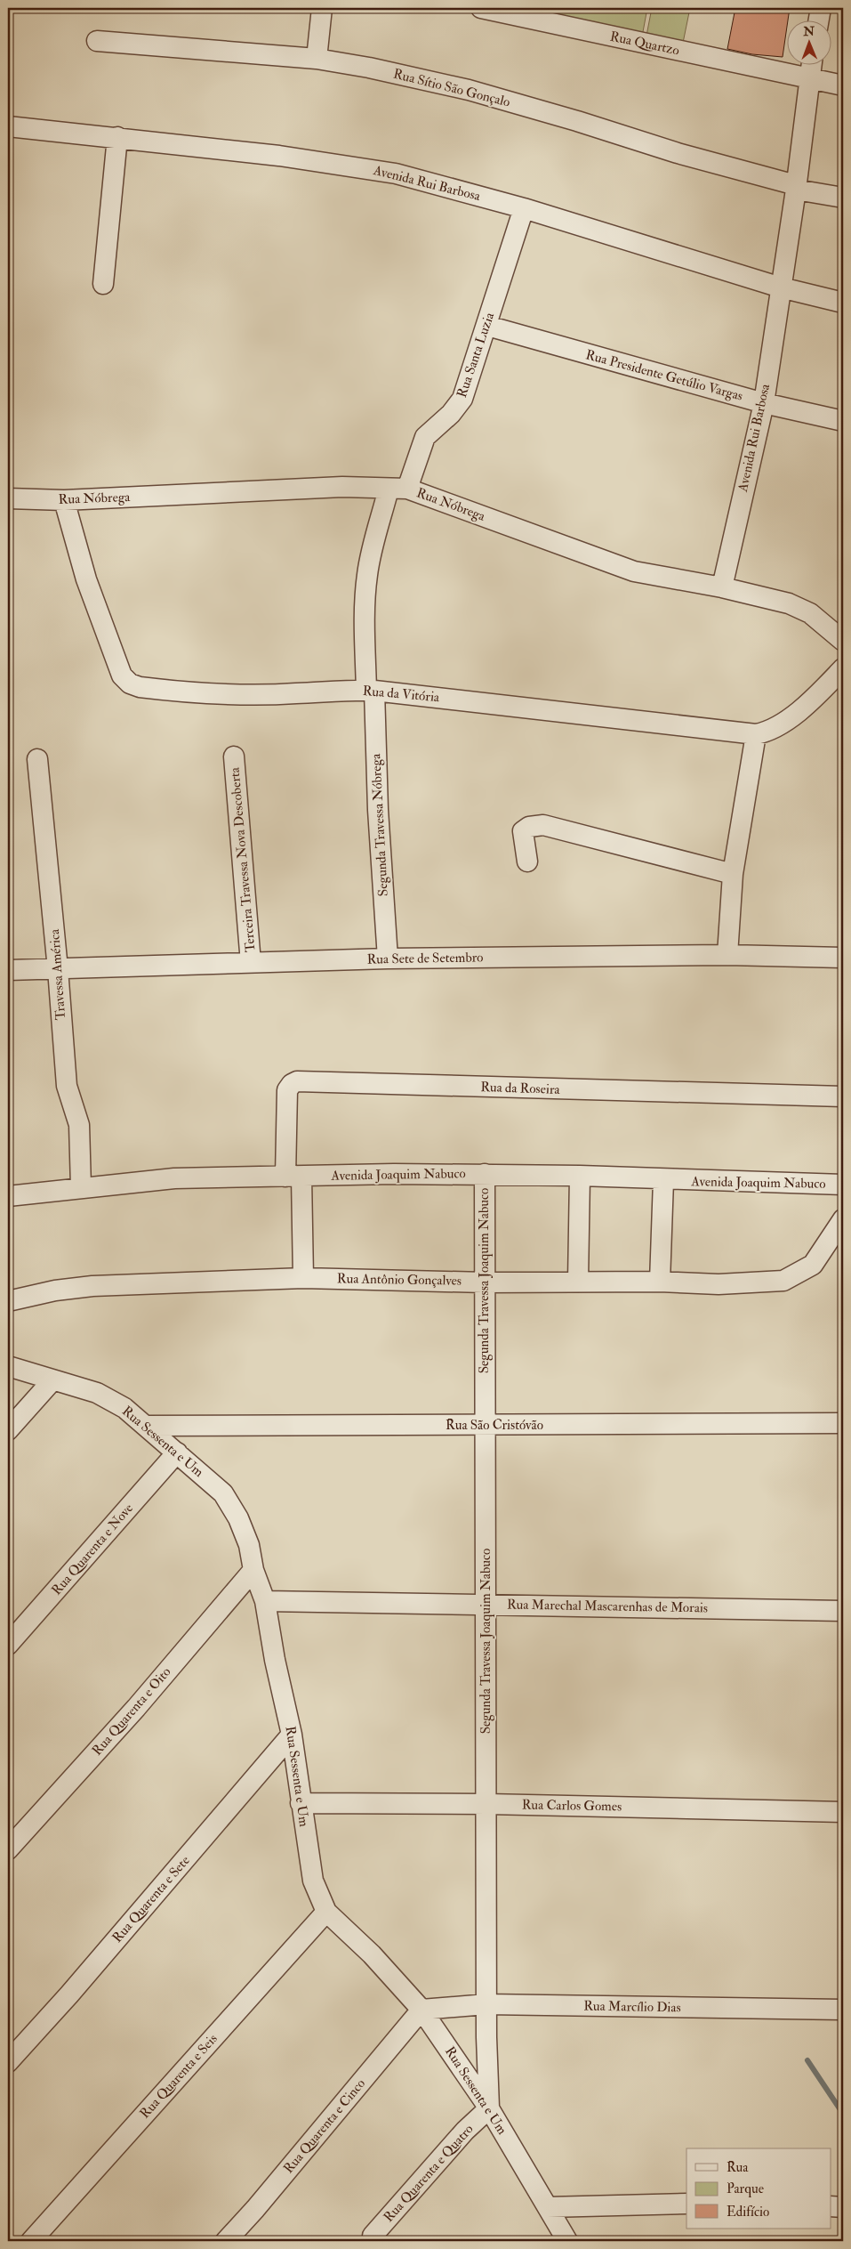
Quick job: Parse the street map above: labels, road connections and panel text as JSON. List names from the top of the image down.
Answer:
{
  "streets": {
    "street": [
      "Rua Quartzo",
      "Rua Sítio São Gonçalo",
      "Avenida Rui Barbosa",
      "Rua Santa Luzia",
      "Rua Presidente Getúlio Vargas",
      "Rua Nóbrega",
      "Rua da Vitória",
      "Segunda Travessa Nóbrega",
      "Terceira Travessa Nova Descoberta",
      "Rua Sete de Setembro",
      "Travessa América",
      "Rua da Roseira",
      "Avenida Joaquim Nabuco",
      "Rua Antônio Gonçalves",
      "Segunda Travessa Joaquim Nabuco",
      "Rua São Cristóvão",
      "Rua Sessenta e Um",
      "Rua Quarenta e Nove",
      "Rua Marechal Mascarenhas de Morais",
      "Rua Quarenta e Oito",
      "Rua Carlos Gomes",
      "Rua Quarenta e Sete",
      "Rua Marcílio Dias",
      "Rua Quarenta e Seis",
      "Rua Quarenta e Cinco",
      "Rua Quarenta e Quatro"
    ]
  },
  "crossings": [
    ["Rua Quartzo", "Avenida Rui Barbosa"],
    ["Rua Sítio São Gonçalo", "Avenida Rui Barbosa"],
    ["Avenida Rui Barbosa", "Rua Santa Luzia"],
    ["Avenida Rui Barbosa", "Rua Presidente Getúlio Vargas"],
    ["Avenida Rui Barbosa", "Rua Nóbrega"],
    ["Rua Santa Luzia", "Rua Presidente Getúlio Vargas"],
    ["Rua Santa Luzia", "Rua Nóbrega"],
    ["Rua Santa Luzia", "Segunda Travessa Nóbrega"],
    ["Rua Nóbrega", "Rua da Vitória"],
    ["Rua Nóbrega", "Segunda Travessa Nóbrega"],
    ["Rua da Vitória", "Segunda Travessa Nóbrega"],
    ["Segunda Travessa Nóbrega", "Rua Sete de Setembro"],
    ["Terceira Travessa Nova Descoberta", "Rua Sete de Setembro"],
    ["Rua Sete de Setembro", "Travessa América"],
    ["Travessa América", "Avenida Joaquim Nabuco"],
    ["Rua da Roseira", "Avenida Joaquim Nabuco"],
    ["Rua da Roseira", "Rua Antônio Gonçalves"],
    ["Avenida Joaquim Nabuco", "Segunda Travessa Joaquim Nabuco"],
    ["Rua Antônio Gonçalves", "Segunda Travessa Joaquim Nabuco"],
    ["Segunda Travessa Joaquim Nabuco", "Rua São Cristóvão"],
    ["Segunda Travessa Joaquim Nabuco", "Rua Sessenta e Um"],
    ["Segunda Travessa Joaquim Nabuco", "Rua Marechal Mascarenhas de Morais"],
    ["Segunda Travessa Joaquim Nabuco", "Rua Carlos Gomes"],
    ["Segunda Travessa Joaquim Nabuco", "Rua Marcílio Dias"],
    ["Segunda Travessa Joaquim Nabuco", "Rua Quarenta e Quatro"],
    ["Rua São Cristóvão", "Rua Sessenta e Um"],
    ["Rua Sessenta e Um", "Rua Quarenta e Nove"],
    ["Rua Sessenta e Um", "Rua Marechal Mascarenhas de Morais"],
    ["Rua Sessenta e Um", "Rua Quarenta e Oito"],
    ["Rua Sessenta e Um", "Rua Carlos Gomes"],
    ["Rua Sessenta e Um", "Rua Quarenta e Sete"],
    ["Rua Sessenta e Um", "Rua Marcílio Dias"],
    ["Rua Sessenta e Um", "Rua Quarenta e Seis"],
    ["Rua Sessenta e Um", "Rua Quarenta e Cinco"],
    ["Rua Sessenta e Um", "Rua Quarenta e Quatro"],
    ["Rua Marcílio Dias", "Rua Quarenta e Cinco"]
  ],
  "legend": ["Rua", "Parque", "Edifício"],
  "north": "top"
}
